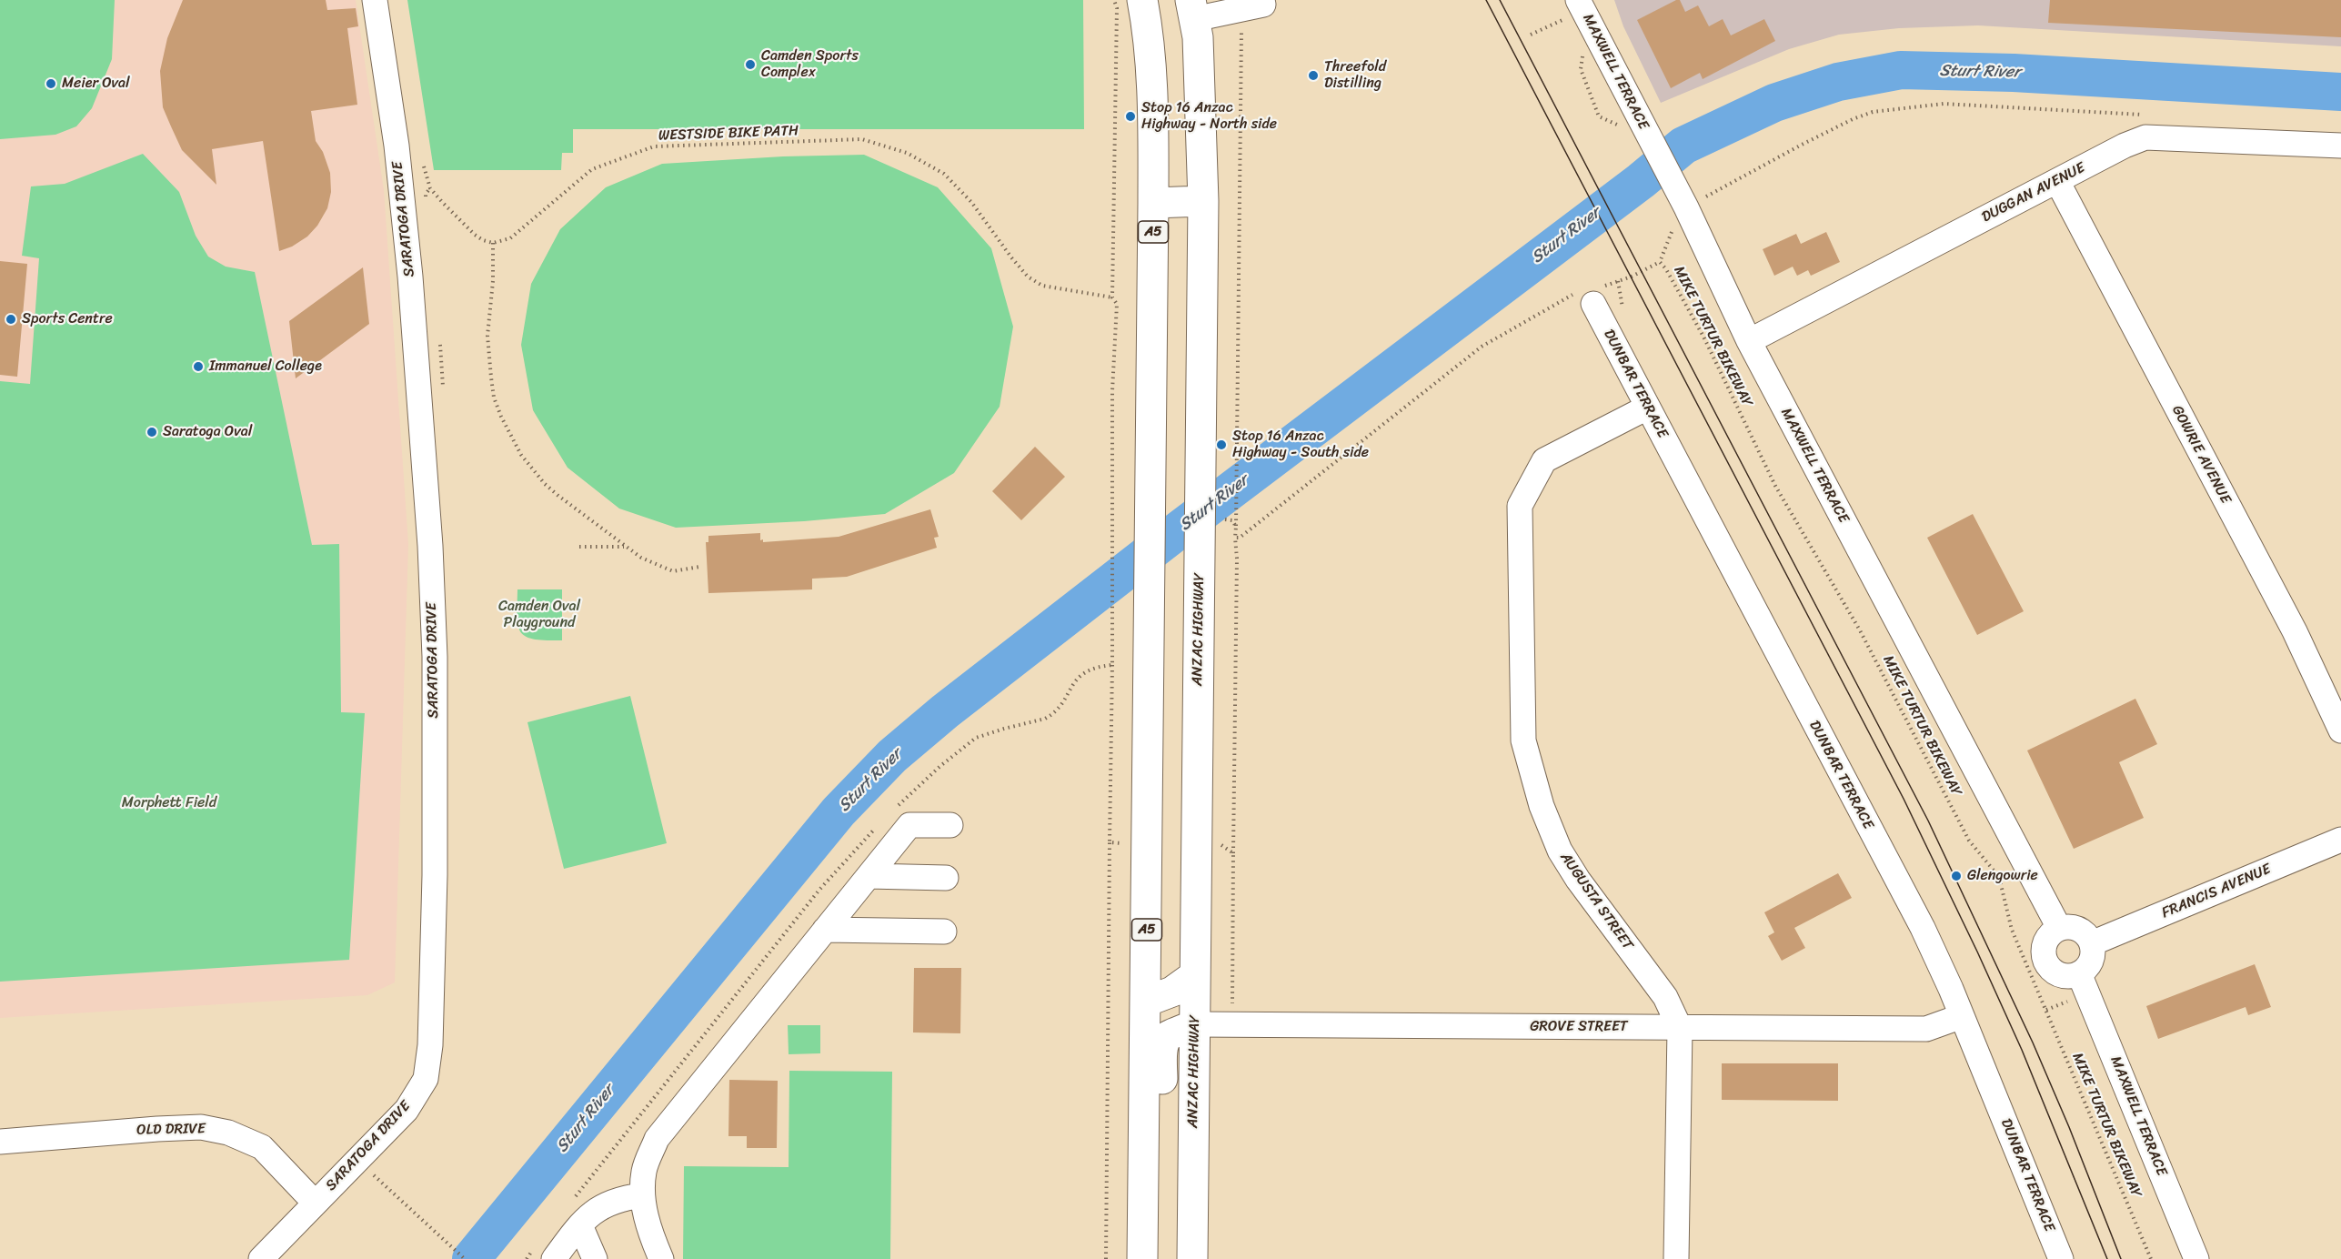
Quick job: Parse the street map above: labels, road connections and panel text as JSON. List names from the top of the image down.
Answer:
{
  "streets": {
    "highway": ["A5", "ANZAC HIGHWAY"],
    "street": [
      "MAXWELL TERRACE",
      "DUGGAN AVENUE",
      "SARATOGA DRIVE",
      "DUNBAR TERRACE",
      "GOWRIE AVENUE",
      "FRANCIS AVENUE",
      "AUGUSTA STREET",
      "GROVE STREET",
      "OLD DRIVE"
    ],
    "path": ["WESTSIDE BIKE PATH", "MIKE TURTUR BIKEWAY"]
  },
  "crossings": [
    ["MAXWELL TERRACE", "DUGGAN AVENUE"],
    ["MAXWELL TERRACE", "FRANCIS AVENUE"],
    ["DUGGAN AVENUE", "GOWRIE AVENUE"],
    ["SARATOGA DRIVE", "OLD DRIVE"],
    ["DUNBAR TERRACE", "AUGUSTA STREET"],
    ["DUNBAR TERRACE", "GROVE STREET"],
    ["ANZAC HIGHWAY", "GROVE STREET"],
    ["AUGUSTA STREET", "GROVE STREET"]
  ],
  "water": ["Sturt River"],
  "parks": ["Camden Oval Playground", "Morphett Field"],
  "places": [
    "Camden Sports Complex",
    "Threefold Distilling",
    "Meier Oval",
    "Stop 16 Anzac Highway - North side",
    "Sports Centre",
    "Immanuel College",
    "Saratoga Oval",
    "Stop 16 Anzac Highway - South side",
    "Glengowrie"
  ]
}
